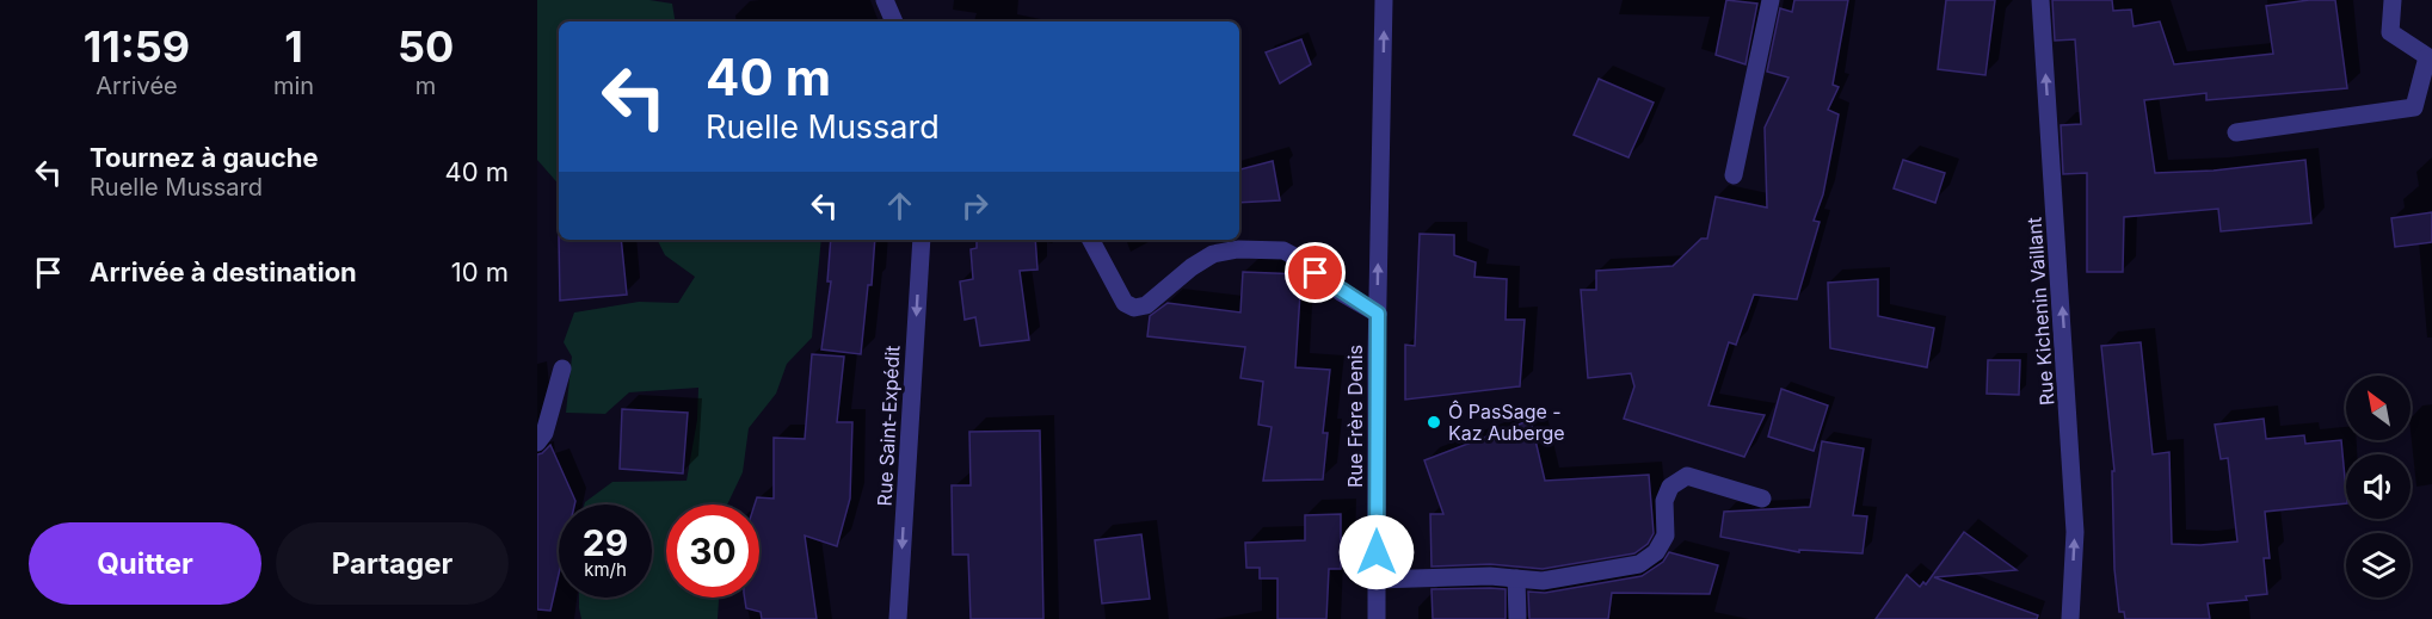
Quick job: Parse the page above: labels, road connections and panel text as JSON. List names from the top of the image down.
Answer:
{
  "streets": {
    "street": ["Rue Kichenin Vaillant", "Rue Frère Denis", "Rue Saint-Expédit"]
  },
  "one_way": ["Rue Kichenin Vaillant", "Rue Frère Denis", "Rue Saint-Expédit"],
  "places": ["Ô PasSage - Kaz Auberge"],
  "north": "top left",
  "page": {
    "eta": [
      "11:59",
      "Arrivée",
      "1",
      "min",
      "50",
      "m"
    ],
    "turn": ["40 m", "Ruelle Mussard"],
    "list": [
      {
        "name": "Tournez à gauche",
        "note": "Ruelle Mussard",
        "value": "40 m"
      },
      {
        "name": "Arrivée à destination",
        "value": "10 m"
      }
    ],
    "speed": "29 km/h",
    "limit": "30",
    "buttons": ["Quitter", "Partager"]
  }
}
